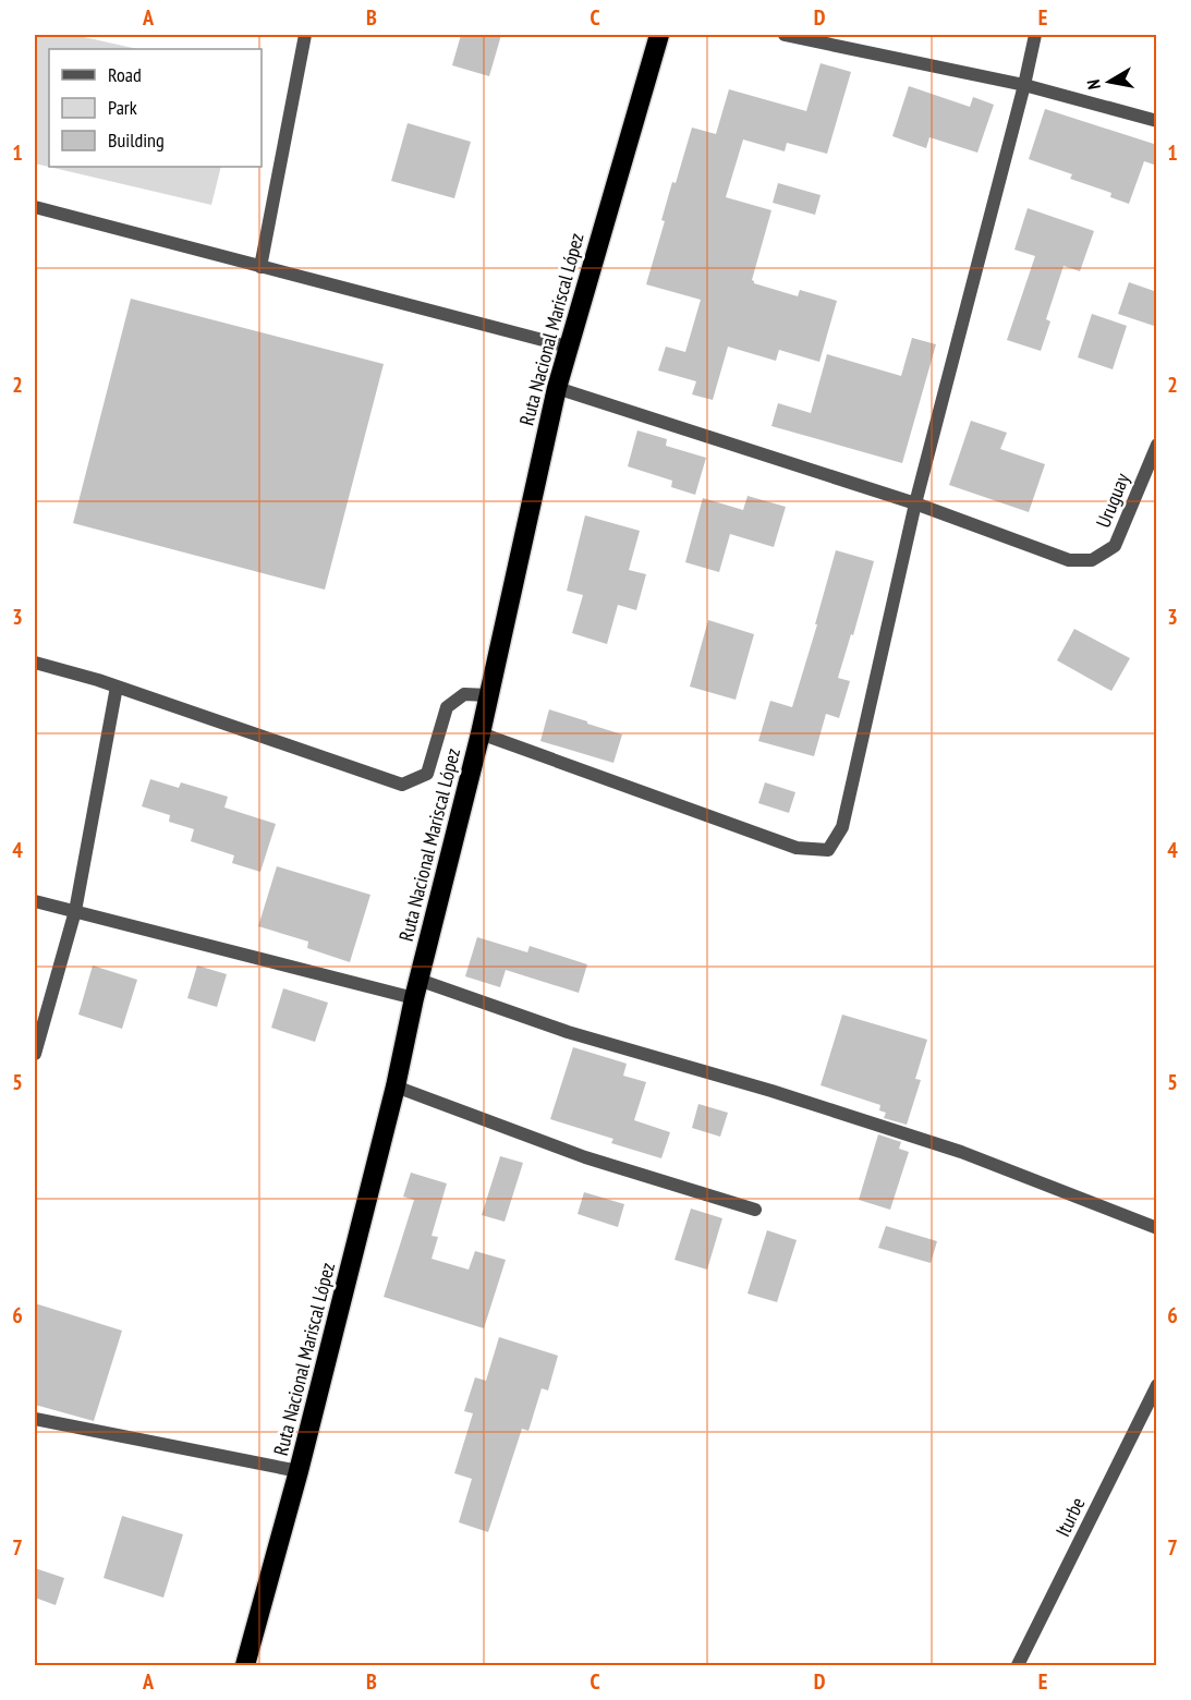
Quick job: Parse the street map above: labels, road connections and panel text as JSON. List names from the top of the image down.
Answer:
{
  "streets": {
    "highway": ["Ruta Nacional Mariscal López"],
    "street": ["Uruguay", "Iturbe"]
  },
  "legend": ["Road", "Park", "Building"],
  "north": "left",
  "grid": {
    "columns": [
      "A",
      "B",
      "C",
      "D",
      "E"
    ],
    "rows": [
      "1",
      "2",
      "3",
      "4",
      "5",
      "6",
      "7"
    ]
  }
}
